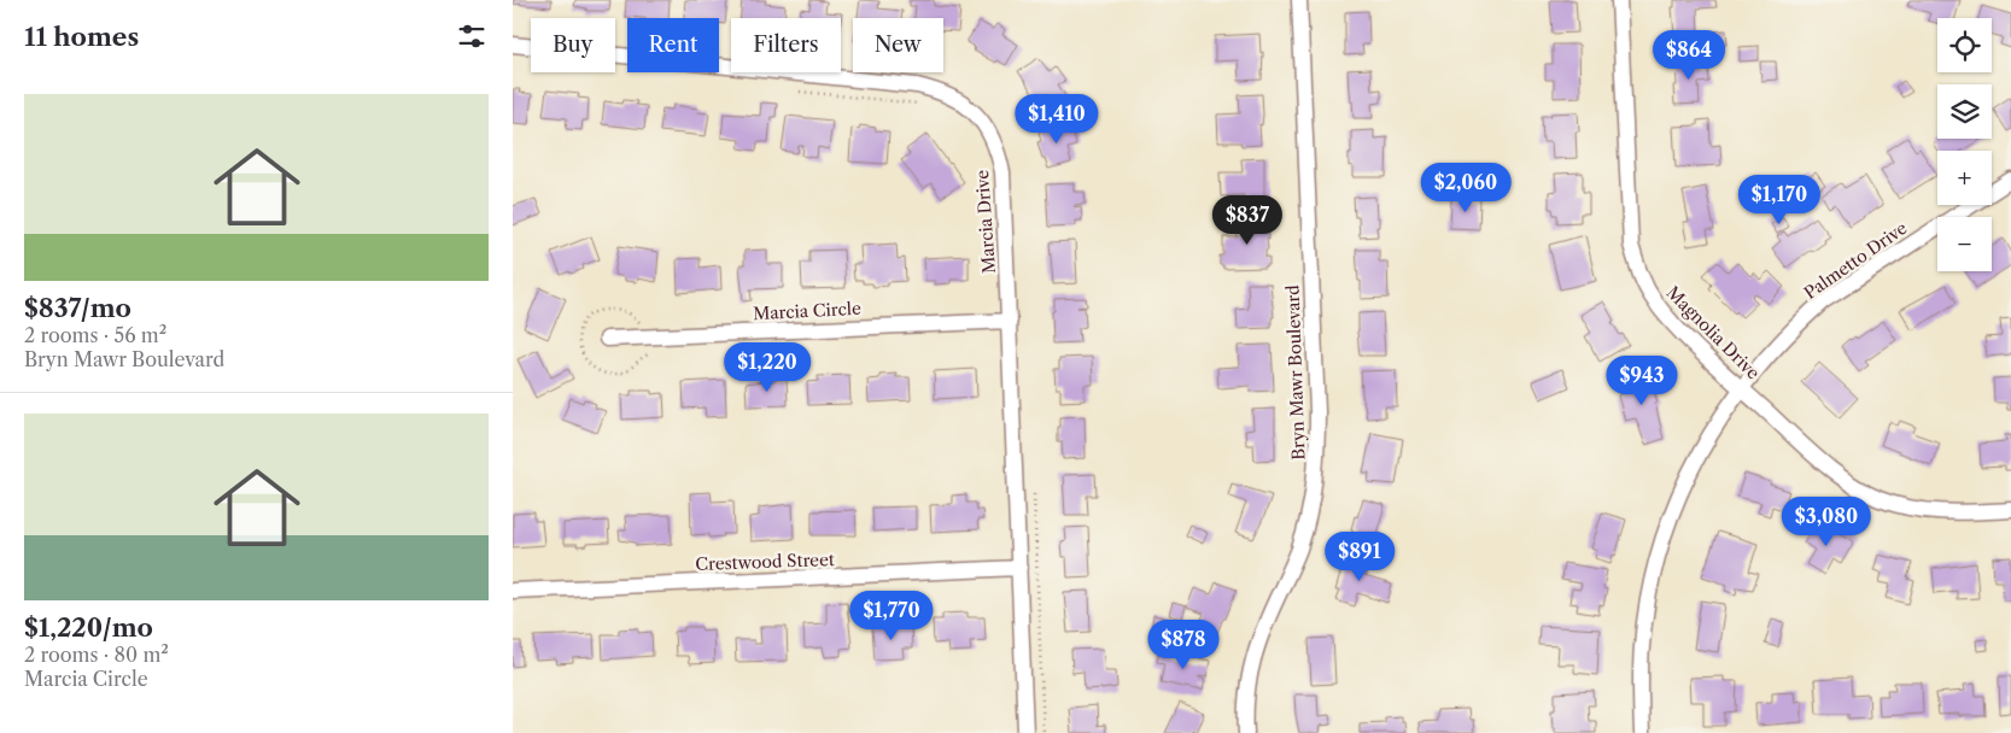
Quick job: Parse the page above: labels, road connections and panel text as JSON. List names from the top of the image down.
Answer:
{
  "streets": {
    "street": [
      "Marcia Drive",
      "Palmetto Drive",
      "Marcia Circle",
      "Magnolia Drive",
      "Bryn Mawr Boulevard",
      "Crestwood Street"
    ]
  },
  "crossings": [
    ["Marcia Drive", "Marcia Circle"],
    ["Marcia Drive", "Crestwood Street"],
    ["Palmetto Drive", "Magnolia Drive"]
  ],
  "page": {
    "heading": "11 homes",
    "map_buttons": ["+", "−"],
    "chip": [
      "Buy",
      "Rent",
      "Filters",
      "New"
    ],
    "price": [
      "$864",
      "$1,410",
      "$2,060",
      "$1,170",
      "$837",
      "$1,220",
      "$943",
      "$3,080",
      "$891",
      "$1,770",
      "$878"
    ],
    "list": [
      {
        "name": "$837/mo",
        "note": "2 rooms · 56 m² · Bryn Mawr Boulevard"
      },
      {
        "name": "$1,220/mo",
        "note": "2 rooms · 80 m² · Marcia Circle"
      }
    ]
  }
}
